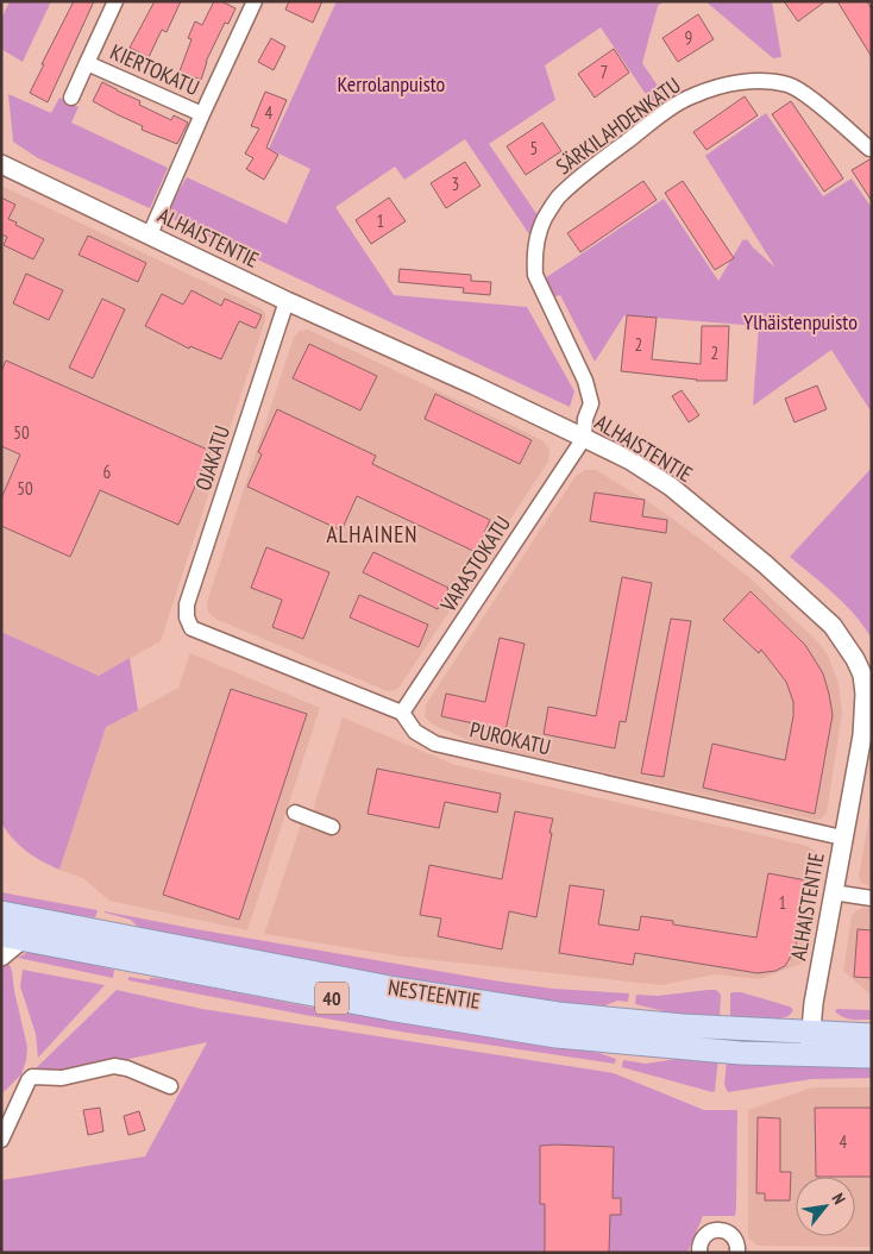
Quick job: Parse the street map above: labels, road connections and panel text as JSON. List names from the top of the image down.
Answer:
{
  "streets": {
    "main road": ["NESTEENTIE", "40"],
    "street": [
      "KIERTOKATU",
      "SÄRKILAHDENKATU",
      "ALHAISTENTIE",
      "OJAKATU",
      "VARASTOKATU",
      "PUROKATU"
    ]
  },
  "crossings": [
    ["KIERTOKATU", "ALHAISTENTIE"],
    ["SÄRKILAHDENKATU", "ALHAISTENTIE"],
    ["SÄRKILAHDENKATU", "VARASTOKATU"],
    ["ALHAISTENTIE", "OJAKATU"],
    ["ALHAISTENTIE", "VARASTOKATU"],
    ["ALHAISTENTIE", "PUROKATU"],
    ["ALHAISTENTIE", "NESTEENTIE"],
    ["OJAKATU", "PUROKATU"],
    ["VARASTOKATU", "PUROKATU"]
  ],
  "districts": ["ALHAINEN"],
  "parks": ["Kerrolanpuisto", "Ylhäistenpuisto"],
  "house_numbers": [
    "9",
    "7",
    "4",
    "5",
    "3",
    "1",
    "2",
    "2",
    "50",
    "6",
    "50",
    "1",
    "4"
  ],
  "north": "top right"
}
